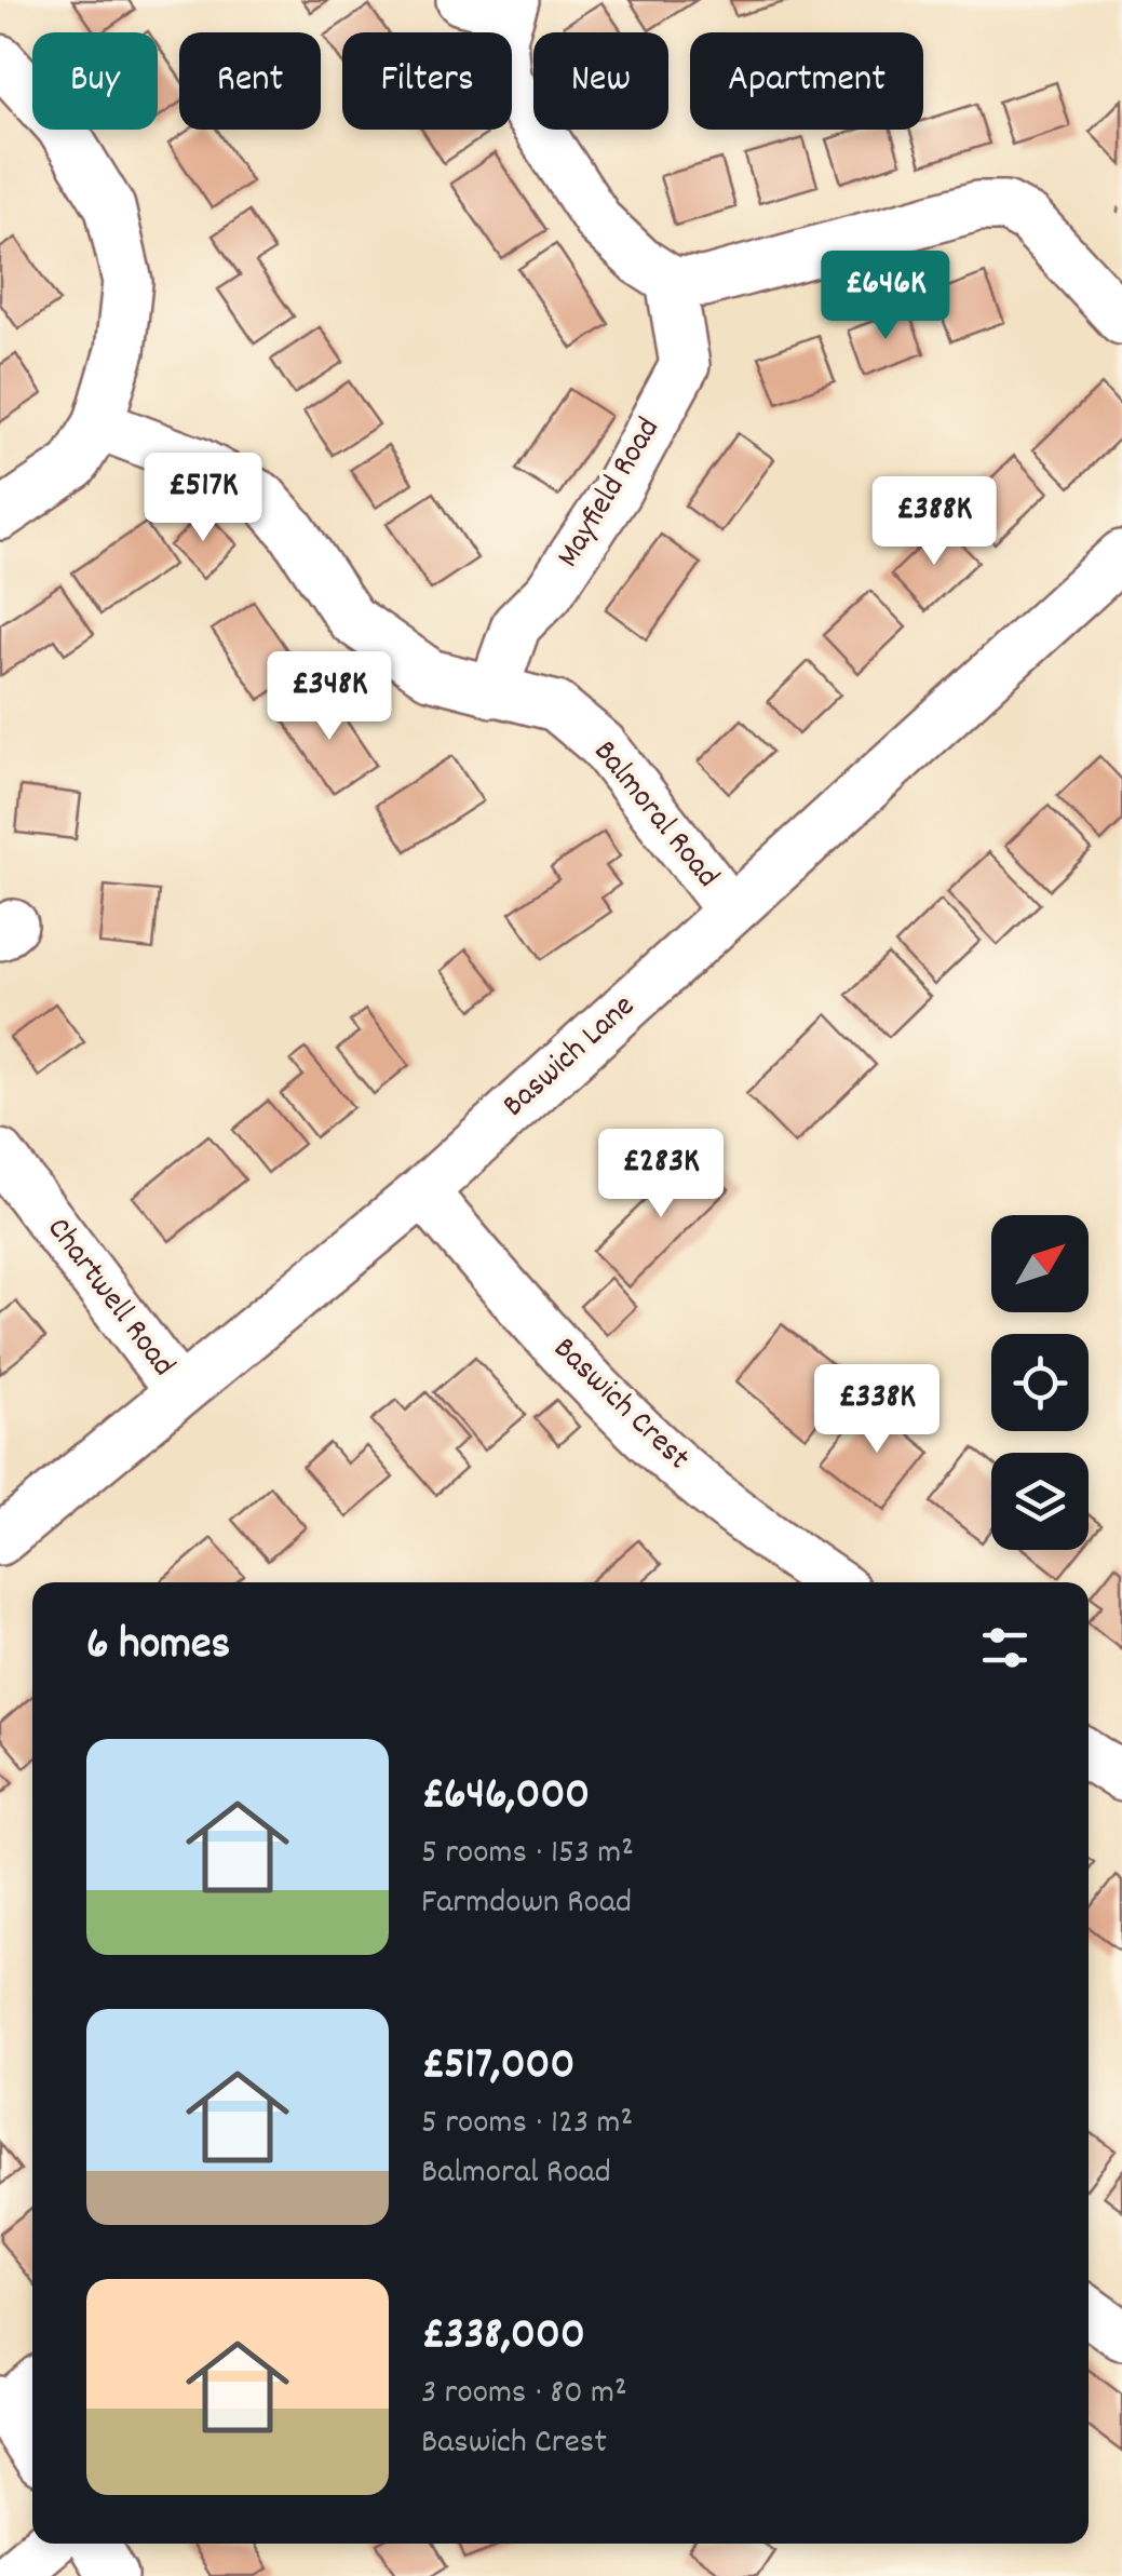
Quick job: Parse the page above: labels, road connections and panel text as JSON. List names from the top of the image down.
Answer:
{
  "streets": {
    "street": [
      "Mayfield Road",
      "Balmoral Road",
      "Baswich Lane",
      "Chartwell Road",
      "Baswich Crest"
    ]
  },
  "crossings": [
    ["Mayfield Road", "Balmoral Road"],
    ["Balmoral Road", "Baswich Lane"],
    ["Baswich Lane", "Chartwell Road"],
    ["Baswich Lane", "Baswich Crest"]
  ],
  "north": "top right",
  "page": {
    "chip": [
      "Buy",
      "Rent",
      "Filters",
      "New",
      "Apartment"
    ],
    "price": [
      "£646K",
      "£517K",
      "£388K",
      "£348K",
      "£283K",
      "£338K"
    ],
    "heading": "6 homes",
    "list": [
      {
        "name": "£646,000",
        "note": "5 rooms · 153 m² · Farmdown Road"
      },
      {
        "name": "£517,000",
        "note": "5 rooms · 123 m² · Balmoral Road"
      },
      {
        "name": "£338,000",
        "note": "3 rooms · 80 m² · Baswich Crest"
      }
    ]
  }
}
